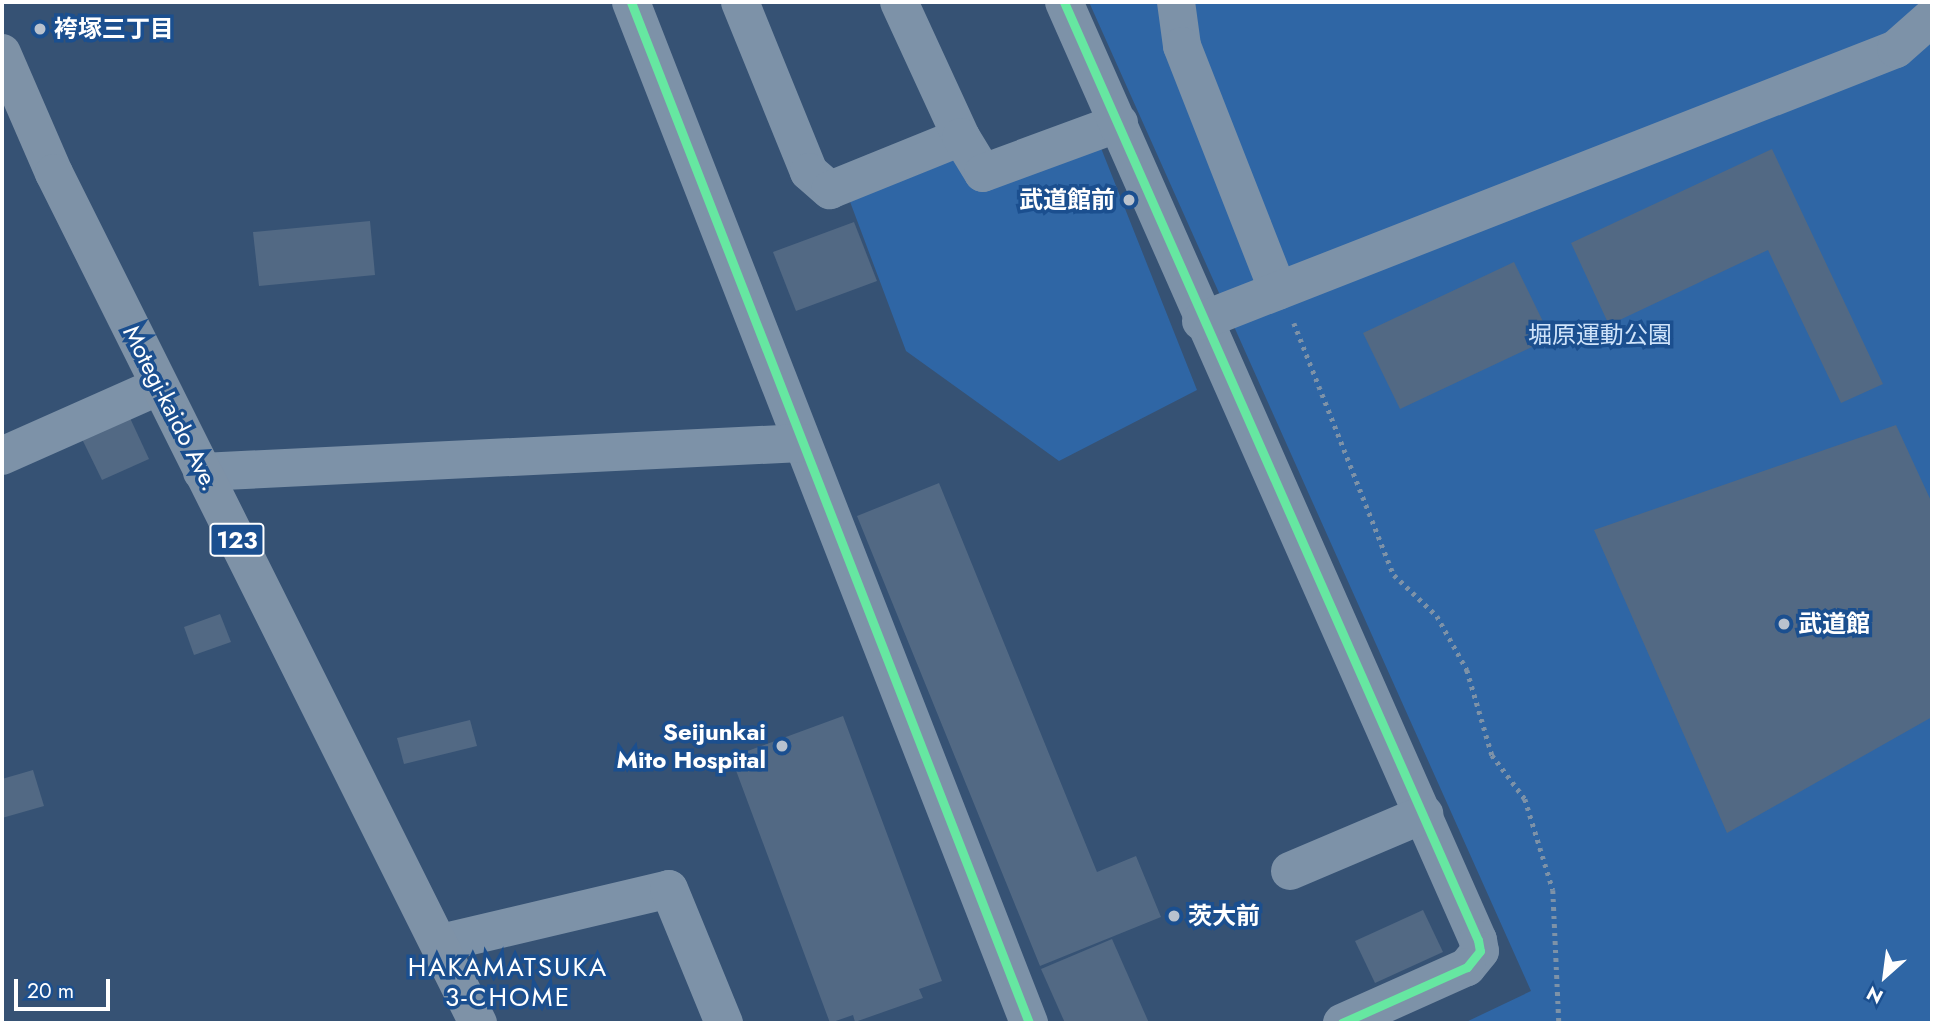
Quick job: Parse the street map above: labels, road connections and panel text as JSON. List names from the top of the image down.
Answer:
{
  "streets": {
    "highway": ["Motegi-kaido Ave.", "123"]
  },
  "districts": ["HAKAMATSUKA 3-CHOME"],
  "parks": ["堀原運動公園"],
  "places": [
    "袴塚三丁目",
    "武道館前",
    "武道館",
    "Seijunkai Mito Hospital",
    "茨大前"
  ],
  "scale_bar": "20 m",
  "north": "bottom left"
}
